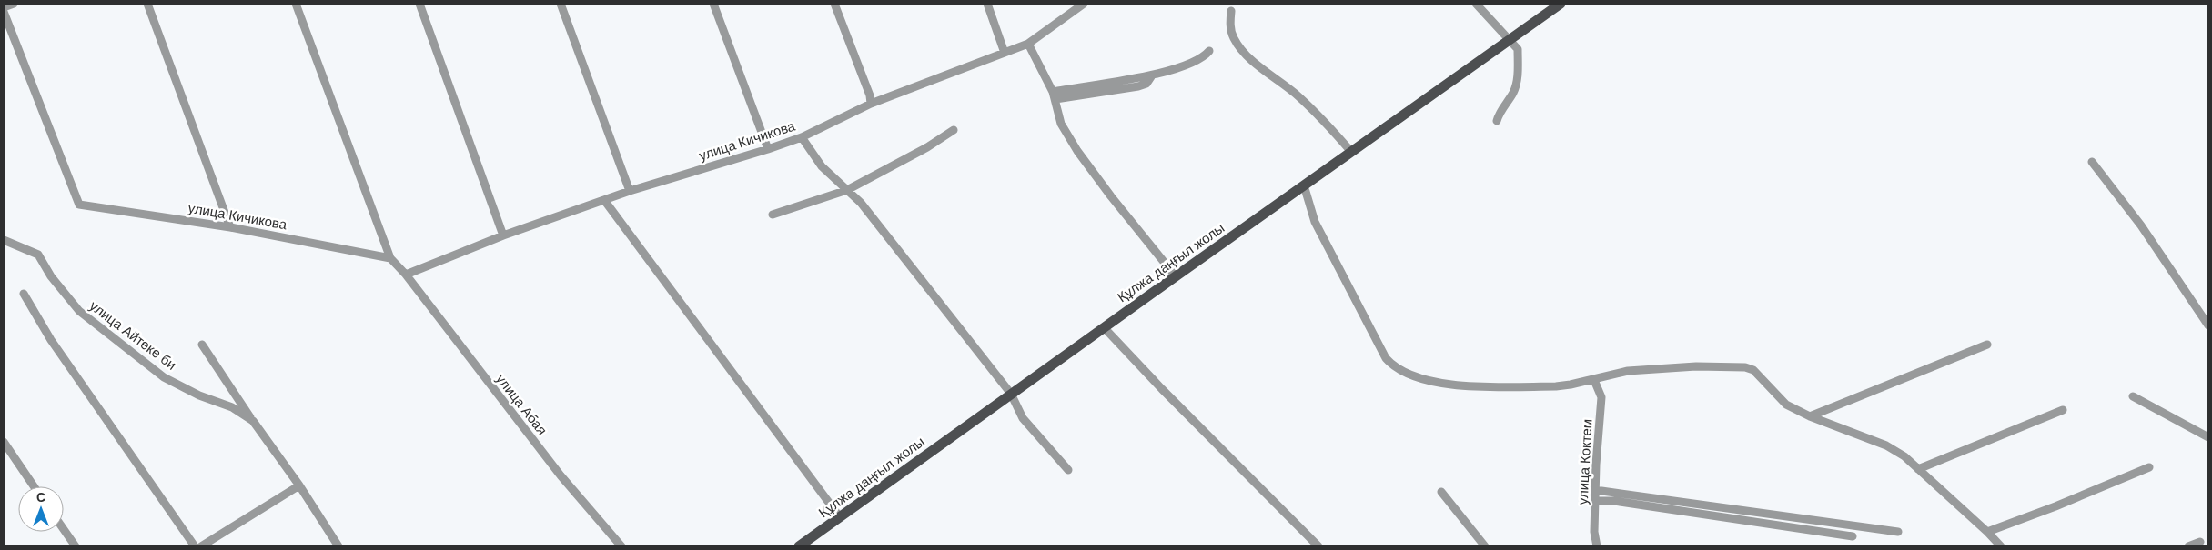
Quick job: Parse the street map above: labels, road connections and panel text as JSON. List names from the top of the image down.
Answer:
{
  "streets": {
    "main road": ["Құлжа даңғыл жолы"],
    "street": [
      "улица Кичикова",
      "улица Айтеке би",
      "улица Абая",
      "улица Коктем"
    ]
  },
  "crossings": [
    ["улица Кичикова", "улица Абая"]
  ],
  "north": "top"
}
